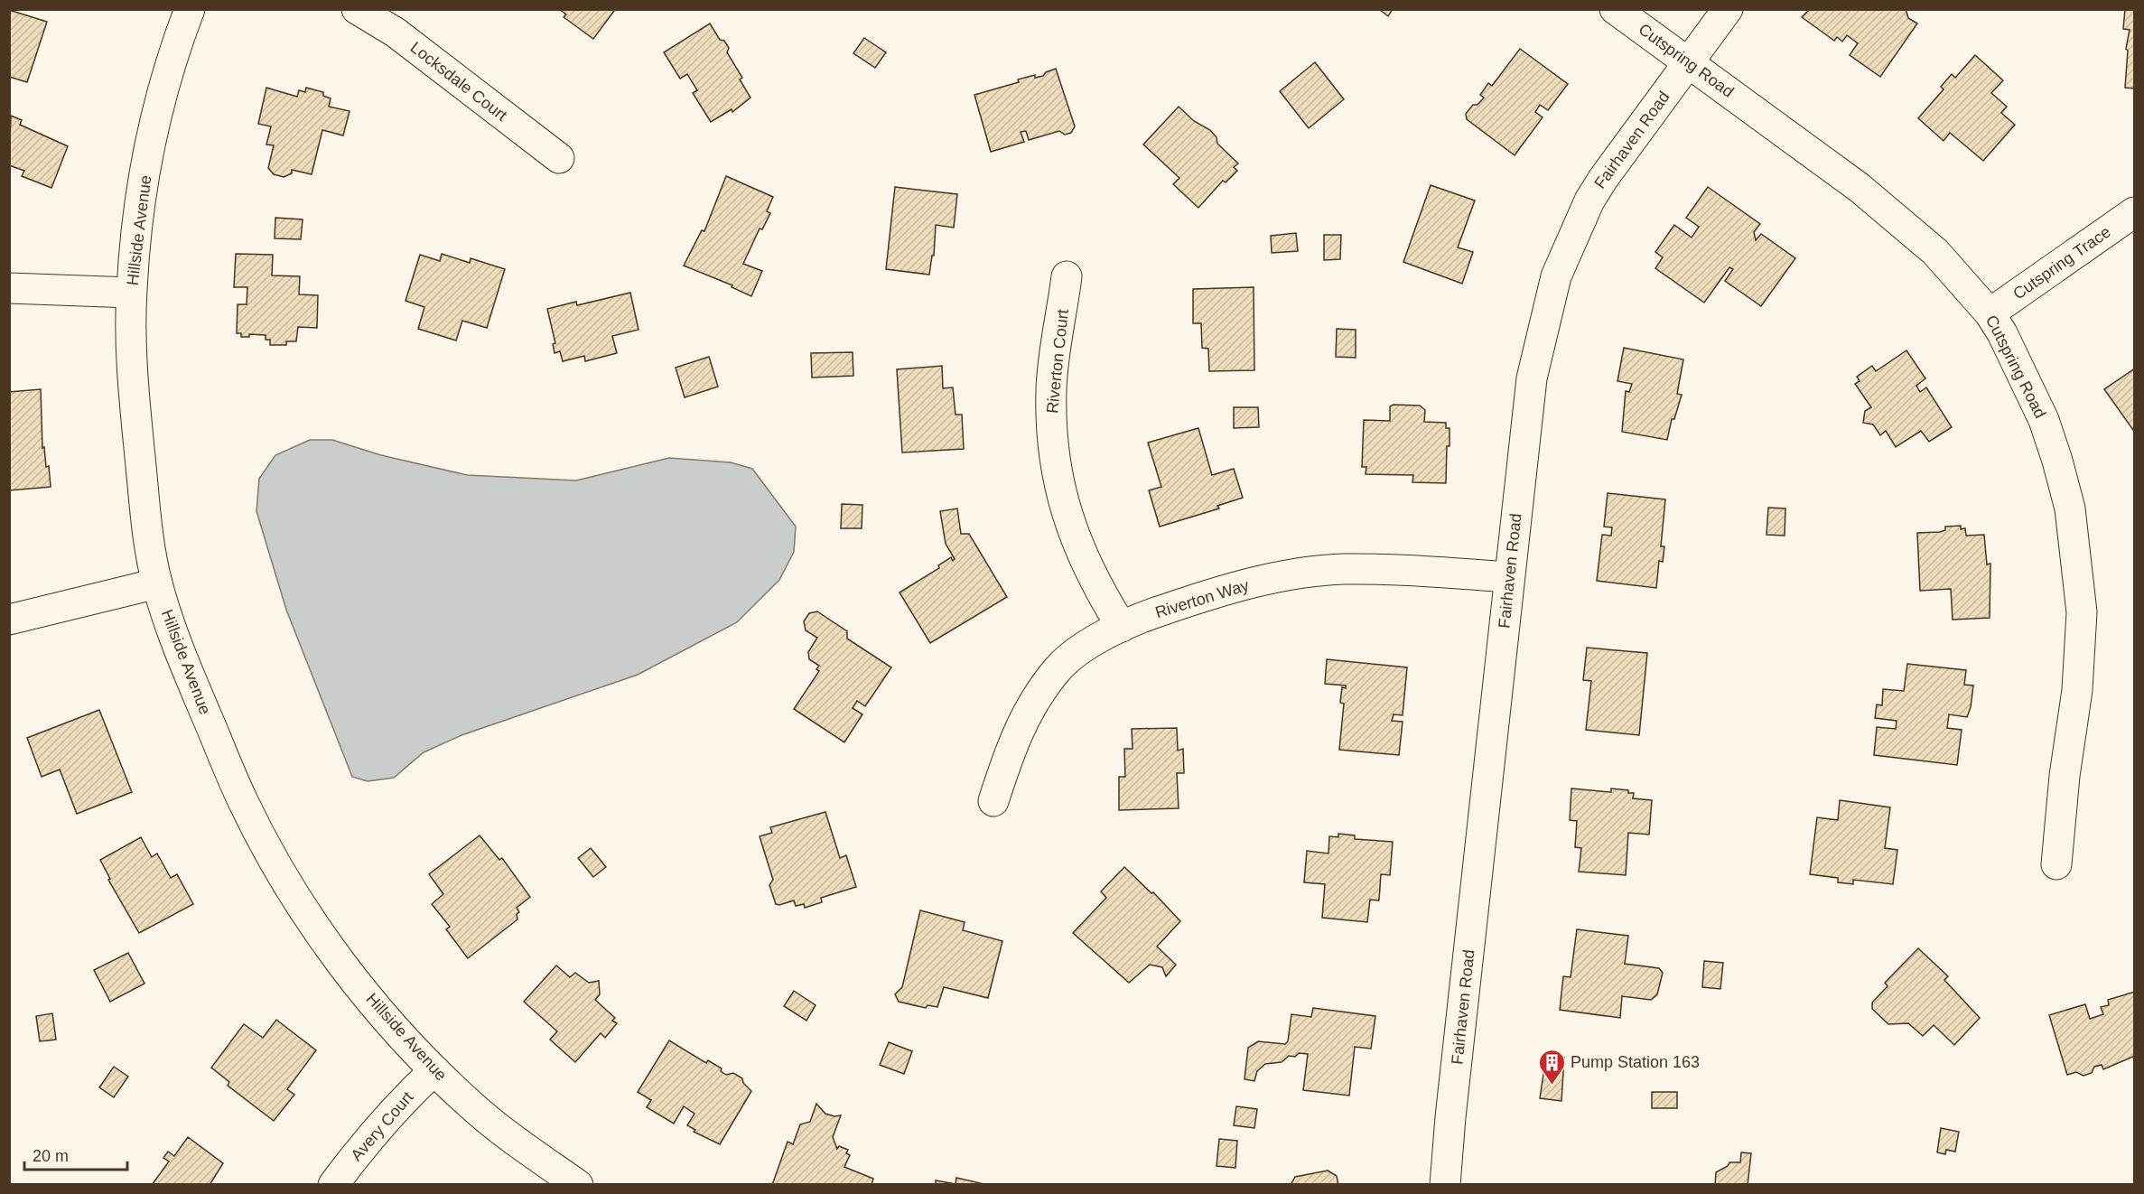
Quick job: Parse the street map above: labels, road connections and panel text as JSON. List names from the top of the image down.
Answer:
{
  "streets": {
    "street": [
      "Cutspring Road",
      "Locksdale Court",
      "Fairhaven Road",
      "Hillside Avenue",
      "Cutspring Trace",
      "Riverton Court",
      "Riverton Way",
      "Avery Court"
    ]
  },
  "crossings": [
    ["Cutspring Road", "Fairhaven Road"],
    ["Cutspring Road", "Cutspring Trace"],
    ["Fairhaven Road", "Riverton Way"],
    ["Hillside Avenue", "Avery Court"],
    ["Riverton Court", "Riverton Way"]
  ],
  "places": {
    "building": ["Pump Station 163"]
  },
  "scale_bar": "20 m"
}
